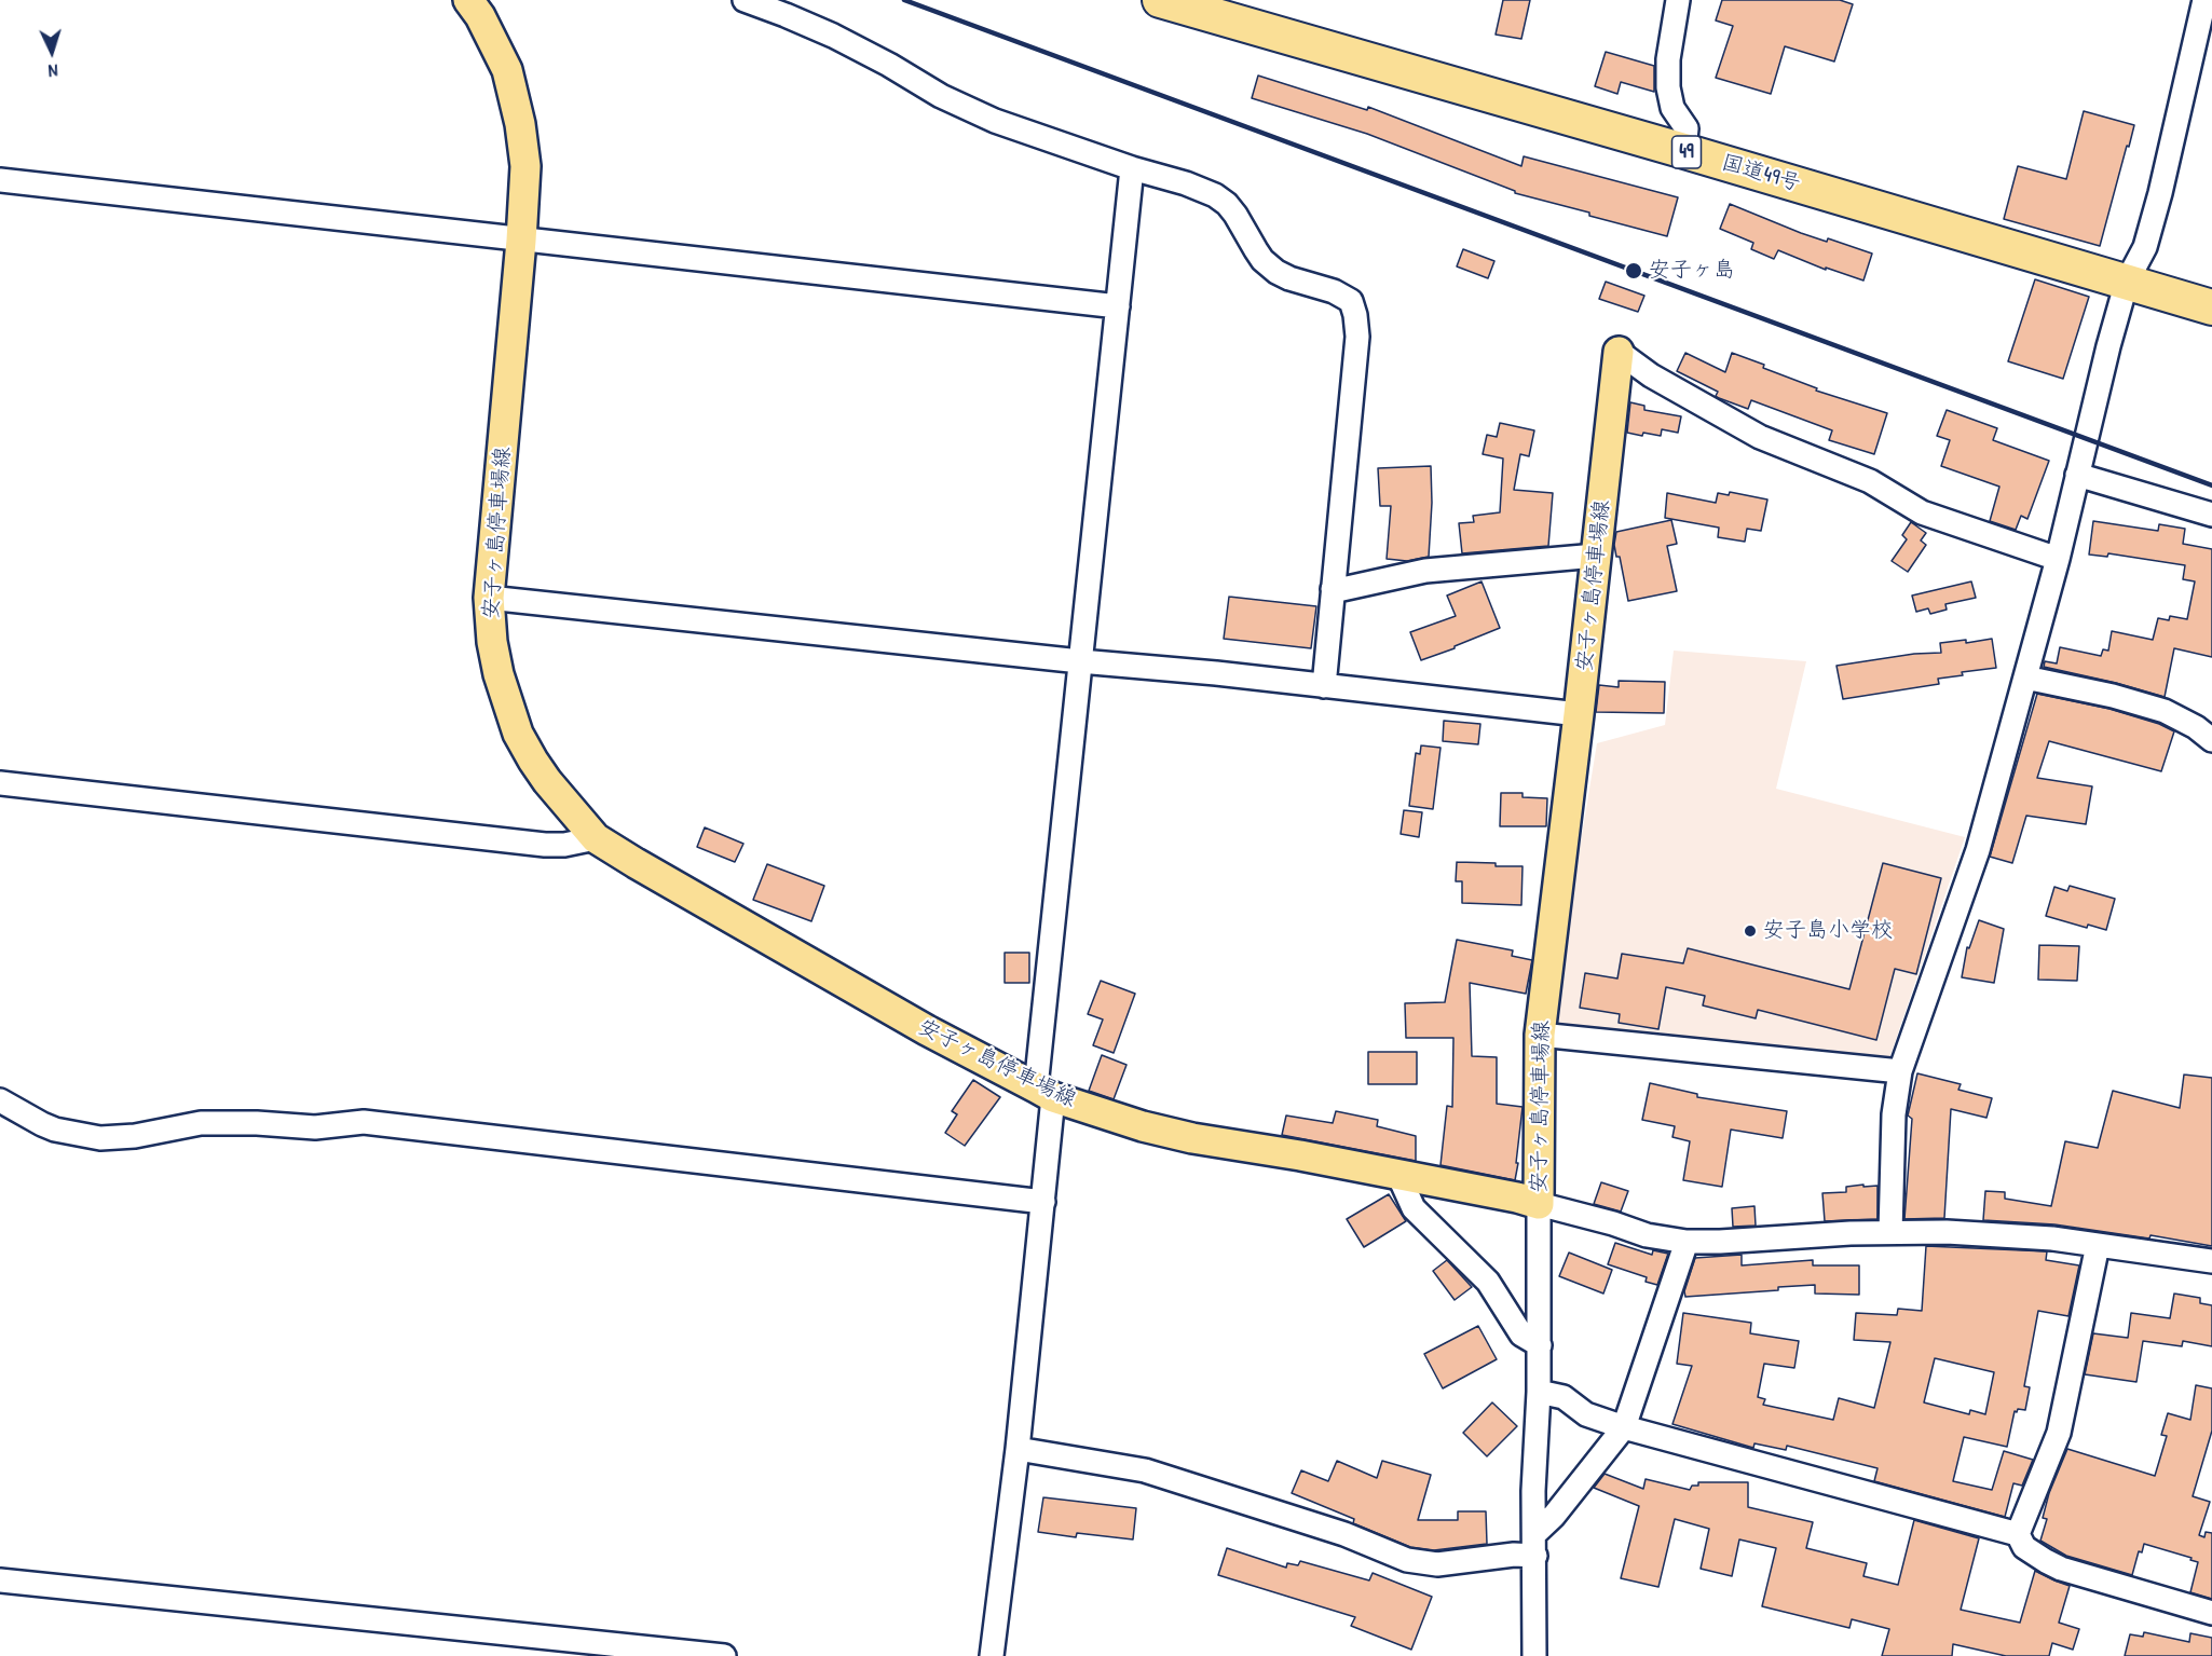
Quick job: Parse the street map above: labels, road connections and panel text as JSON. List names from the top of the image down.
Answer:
{
  "streets": {
    "highway": ["49", "国道49号"],
    "main road": ["安子ヶ島停車場線"]
  },
  "places": ["安子ヶ島", "安子島小学校"],
  "north": "bottom"
}
